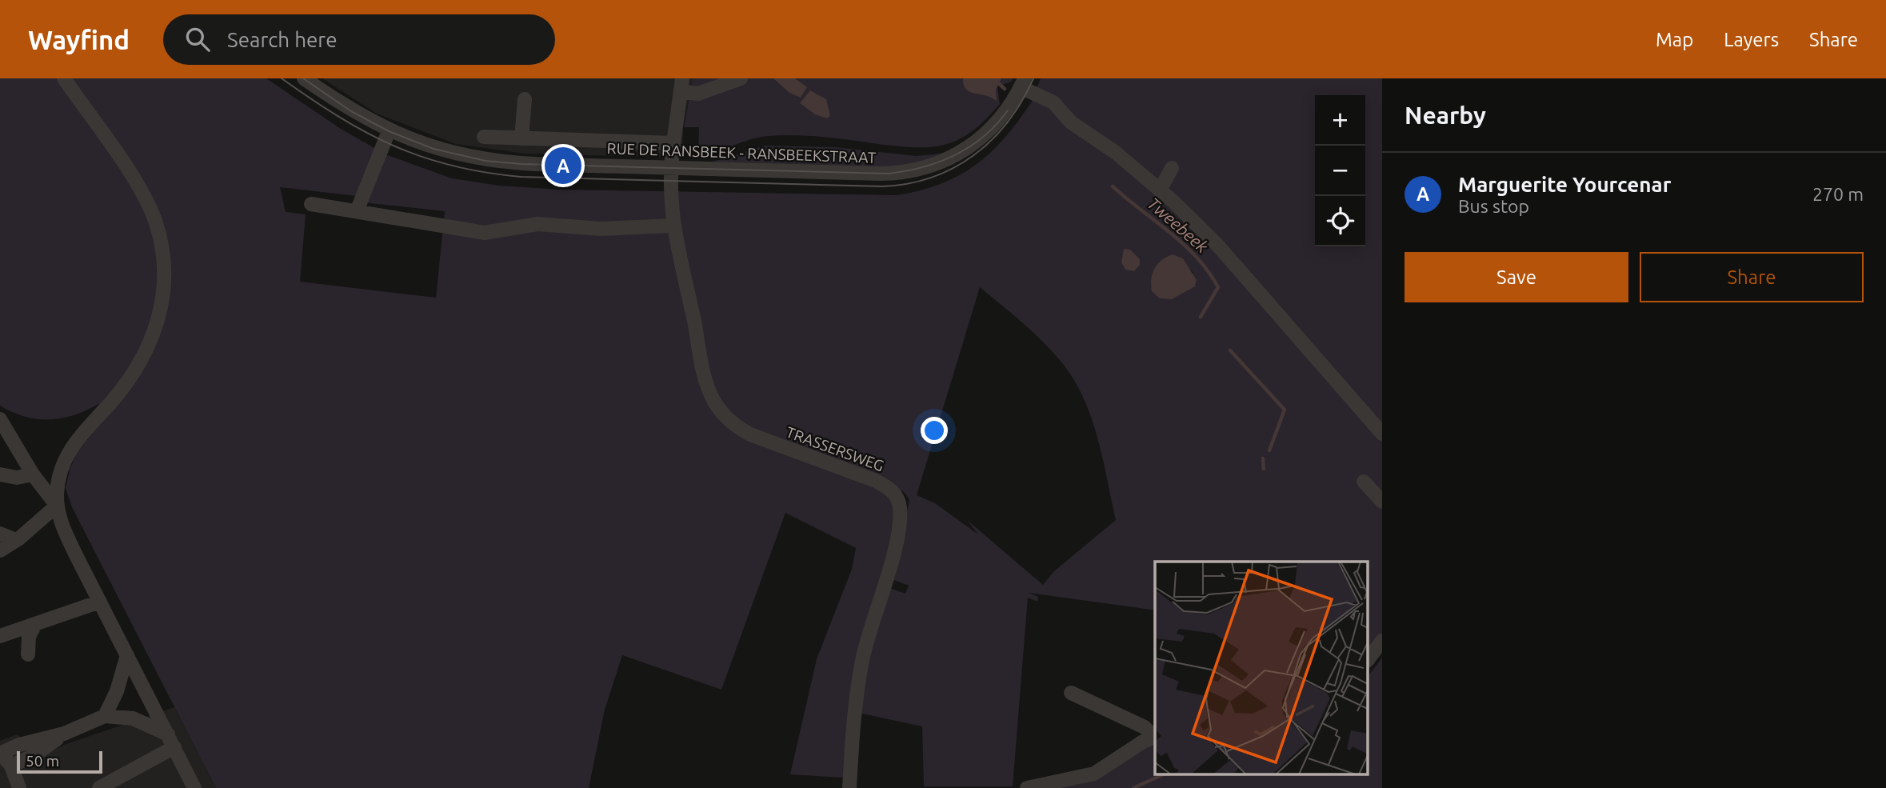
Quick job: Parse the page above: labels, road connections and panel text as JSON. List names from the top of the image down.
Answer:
{
  "streets": {
    "street": ["RUE DE RANSBEEK - RANSBEEKSTRAAT", "TRASSERSWEG"]
  },
  "crossings": [
    ["RUE DE RANSBEEK - RANSBEEKSTRAAT", "TRASSERSWEG"]
  ],
  "water": ["Tweebeek"],
  "scale_bar": "50 m",
  "page": {
    "header": "Wayfind",
    "search": "Search here",
    "nav": ["Map", "Layers", "Share"],
    "heading": "Nearby",
    "map_buttons": ["+", "−"],
    "pins": "A",
    "list": [
      {
        "mark": "A",
        "name": "Marguerite Yourcenar",
        "note": "Bus stop",
        "value": "270 m"
      }
    ],
    "buttons": ["Save", "Share"],
    "scale": "50 m"
  }
}
